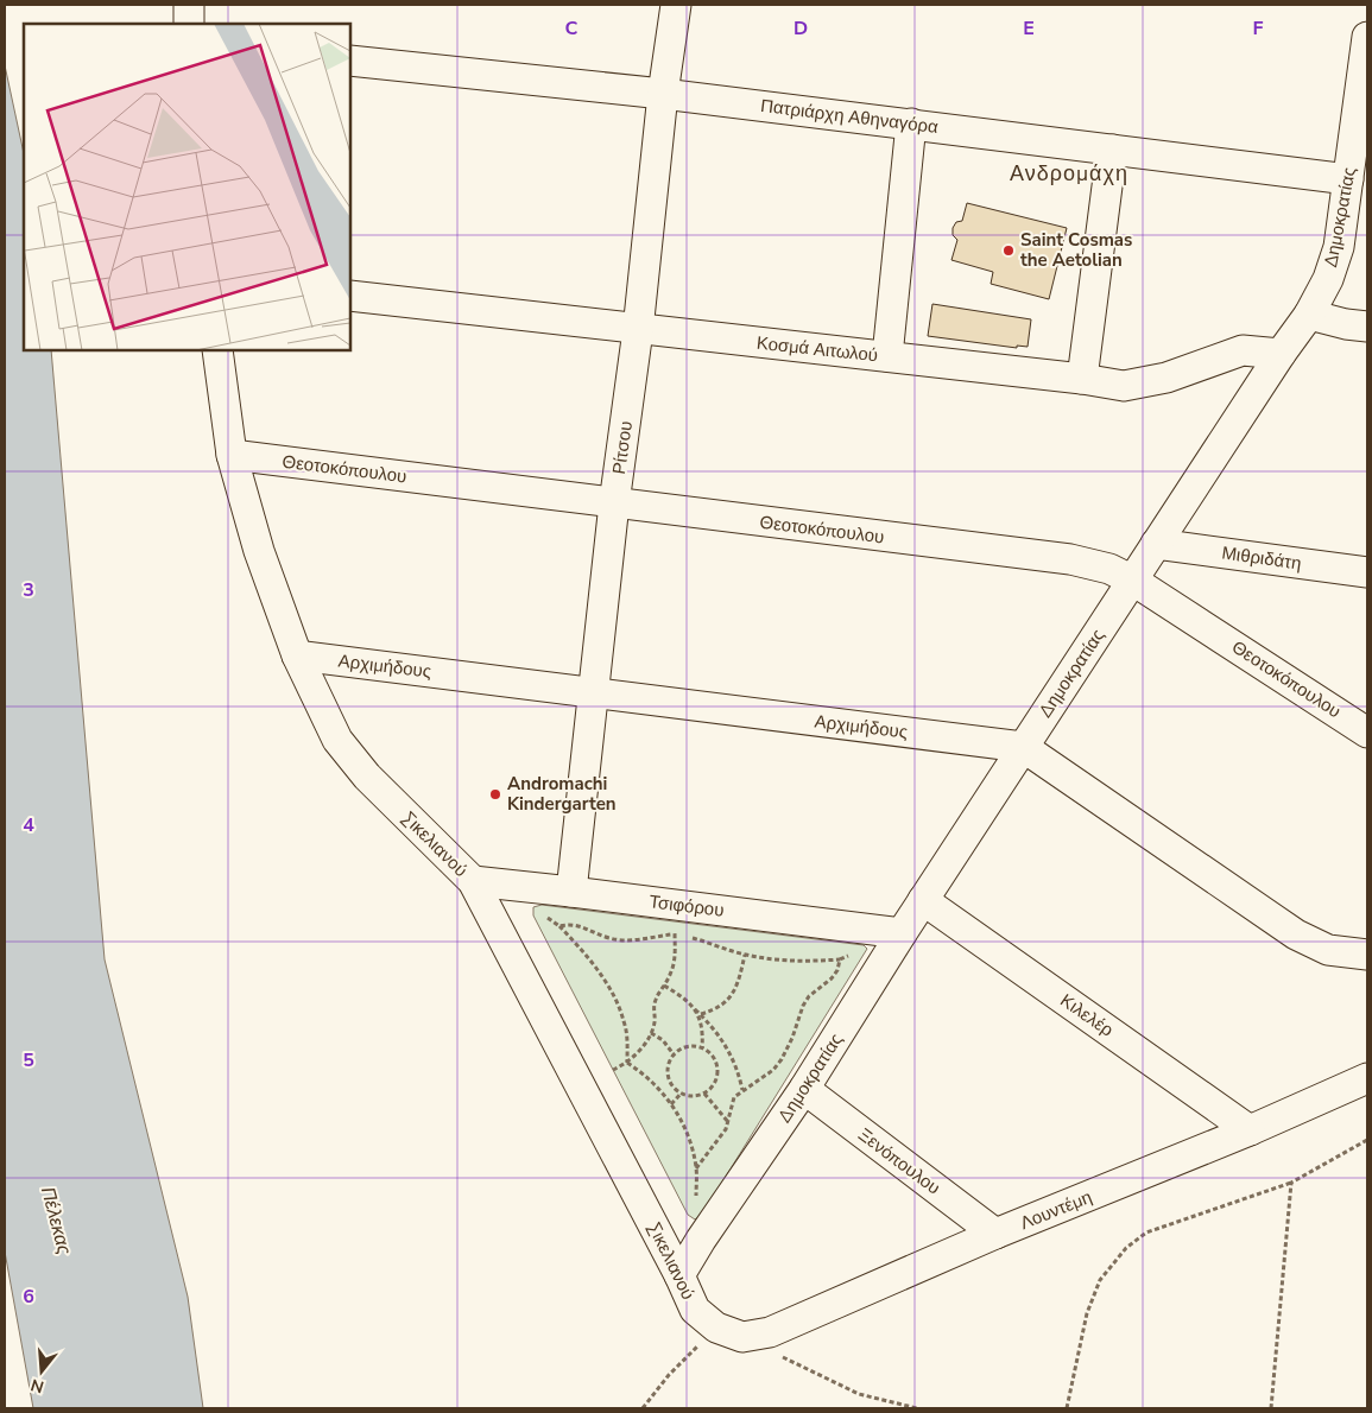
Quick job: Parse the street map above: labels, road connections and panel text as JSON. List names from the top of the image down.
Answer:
{
  "streets": {
    "street": [
      "Πατριάρχη Αθηναγόρα",
      "Δημοκρατίας",
      "Κοσμά Αιτωλού",
      "Ρίτσου",
      "Θεοτοκόπουλου",
      "Μιθριδάτη",
      "Αρχιμήδους",
      "Σικελιανού",
      "Τσιφόρου",
      "Κιλελέρ",
      "Ξενόπουλου",
      "Λουντέμη"
    ]
  },
  "crossings": [
    ["Πατριάρχη Αθηναγόρα", "Δημοκρατίας"],
    ["Πατριάρχη Αθηναγόρα", "Ρίτσου"],
    ["Δημοκρατίας", "Κοσμά Αιτωλού"],
    ["Δημοκρατίας", "Θεοτοκόπουλου"],
    ["Δημοκρατίας", "Μιθριδάτη"],
    ["Δημοκρατίας", "Αρχιμήδους"],
    ["Δημοκρατίας", "Σικελιανού"],
    ["Δημοκρατίας", "Τσιφόρου"],
    ["Δημοκρατίας", "Κιλελέρ"],
    ["Δημοκρατίας", "Ξενόπουλου"],
    ["Κοσμά Αιτωλού", "Ρίτσου"],
    ["Ρίτσου", "Θεοτοκόπουλου"],
    ["Ρίτσου", "Αρχιμήδους"],
    ["Ρίτσου", "Τσιφόρου"],
    ["Θεοτοκόπουλου", "Σικελιανού"],
    ["Αρχιμήδους", "Σικελιανού"],
    ["Σικελιανού", "Τσιφόρου"],
    ["Σικελιανού", "Λουντέμη"],
    ["Κιλελέρ", "Λουντέμη"],
    ["Ξενόπουλου", "Λουντέμη"]
  ],
  "districts": ["Ανδρομάχη"],
  "water": ["Πέλεκας"],
  "places": ["Saint Cosmas the Aetolian", "Andromachi Kindergarten"],
  "north": "bottom",
  "grid": {
    "columns": [
      "C",
      "D",
      "E",
      "F"
    ],
    "rows": [
      "3",
      "4",
      "5",
      "6"
    ]
  }
}
